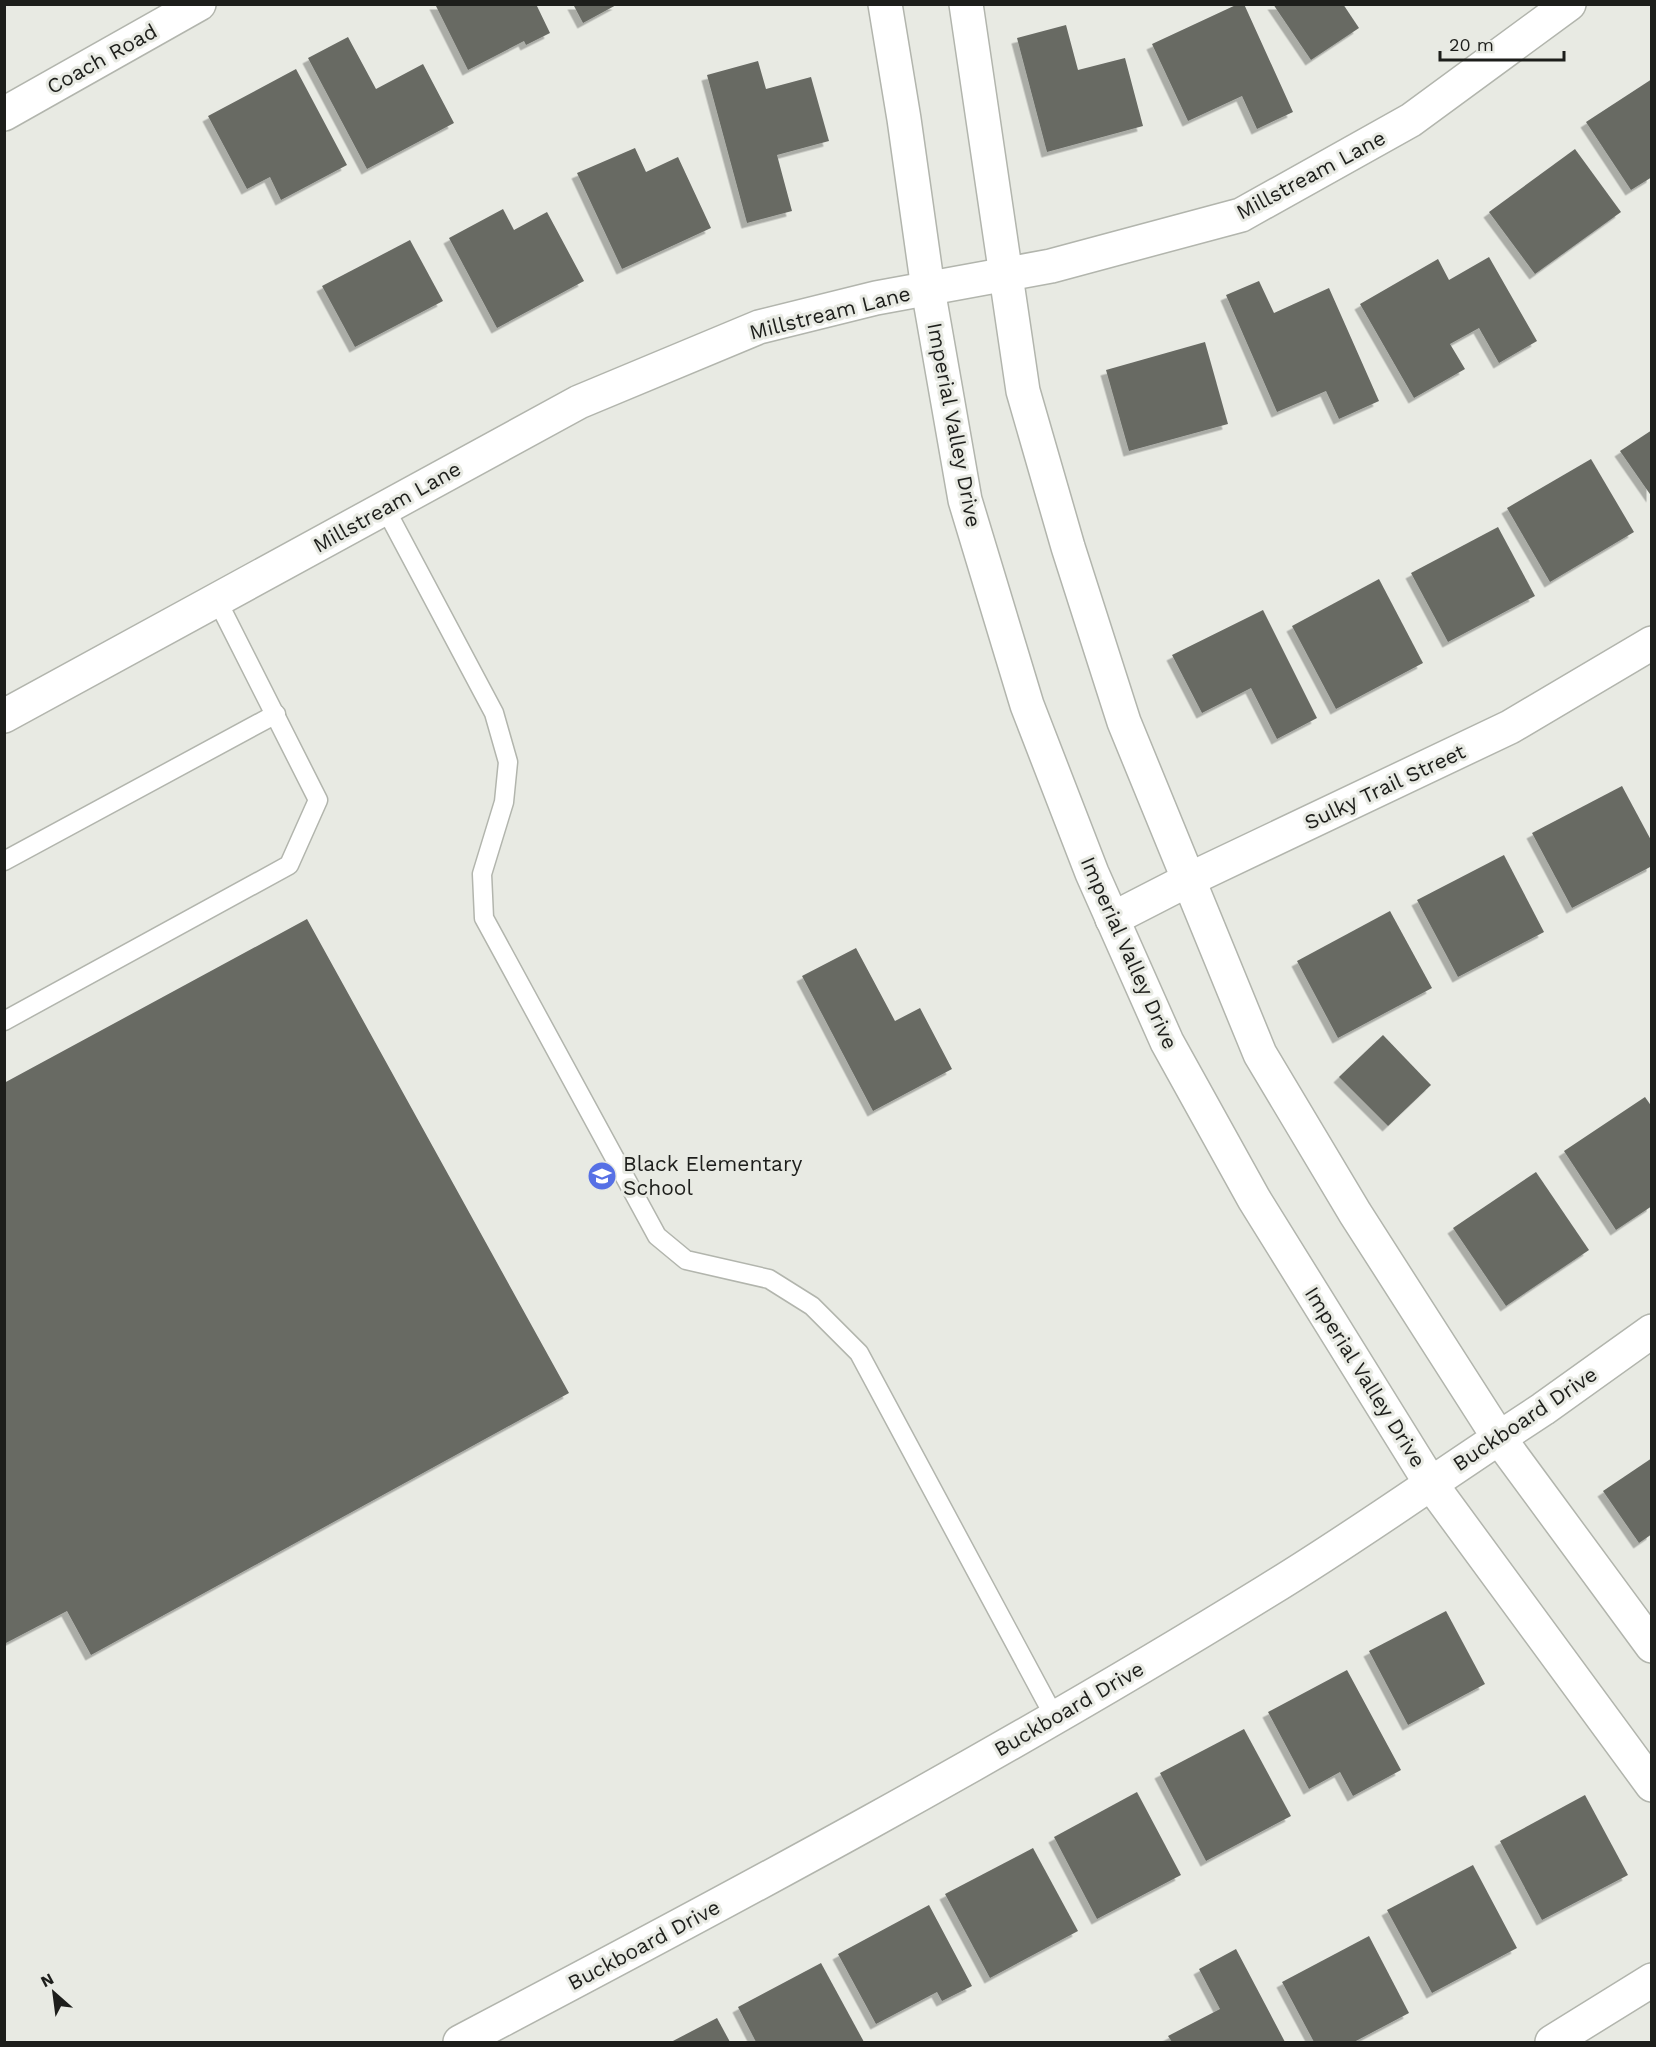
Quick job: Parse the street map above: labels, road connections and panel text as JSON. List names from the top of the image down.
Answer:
{
  "streets": {
    "street": [
      "Coach Road",
      "Millstream Lane",
      "Imperial Valley Drive",
      "Sulky Trail Street",
      "Buckboard Drive"
    ]
  },
  "crossings": [
    ["Millstream Lane", "Imperial Valley Drive"],
    ["Imperial Valley Drive", "Sulky Trail Street"],
    ["Imperial Valley Drive", "Buckboard Drive"]
  ],
  "places": {
    "school or university": ["Black Elementary School"]
  },
  "scale_bar": "20 m",
  "north": "top left"
}
